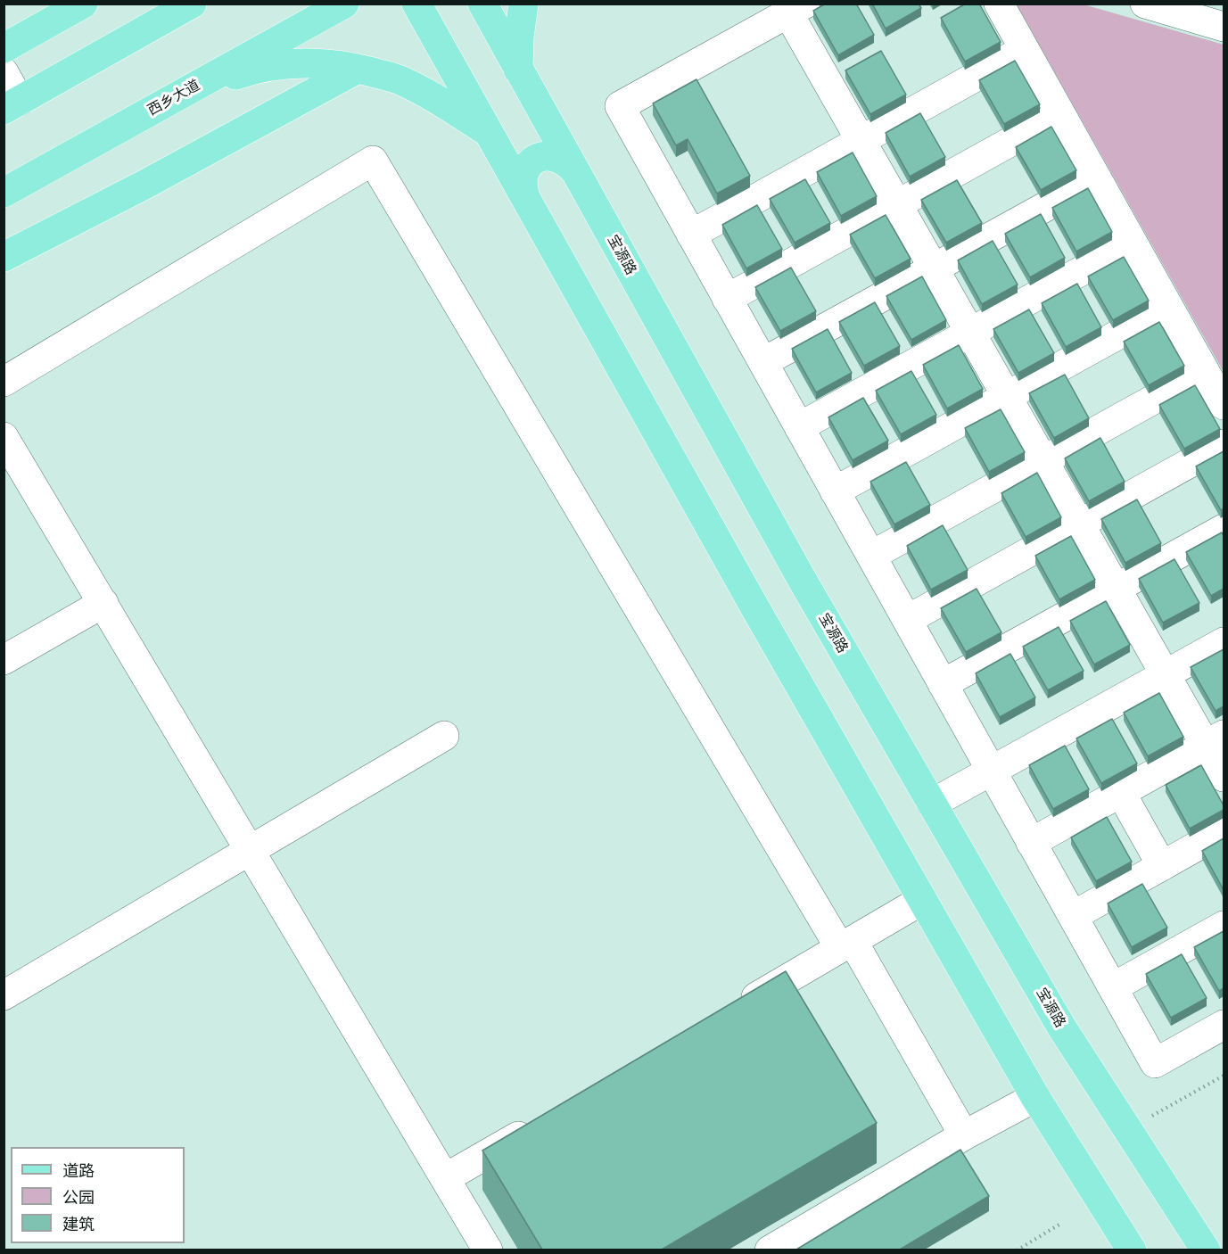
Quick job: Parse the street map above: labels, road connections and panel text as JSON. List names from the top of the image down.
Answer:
{
  "streets": {
    "main road": ["西乡大道", "宝源路"]
  },
  "legend": ["道路", "公园", "建筑"]
}
